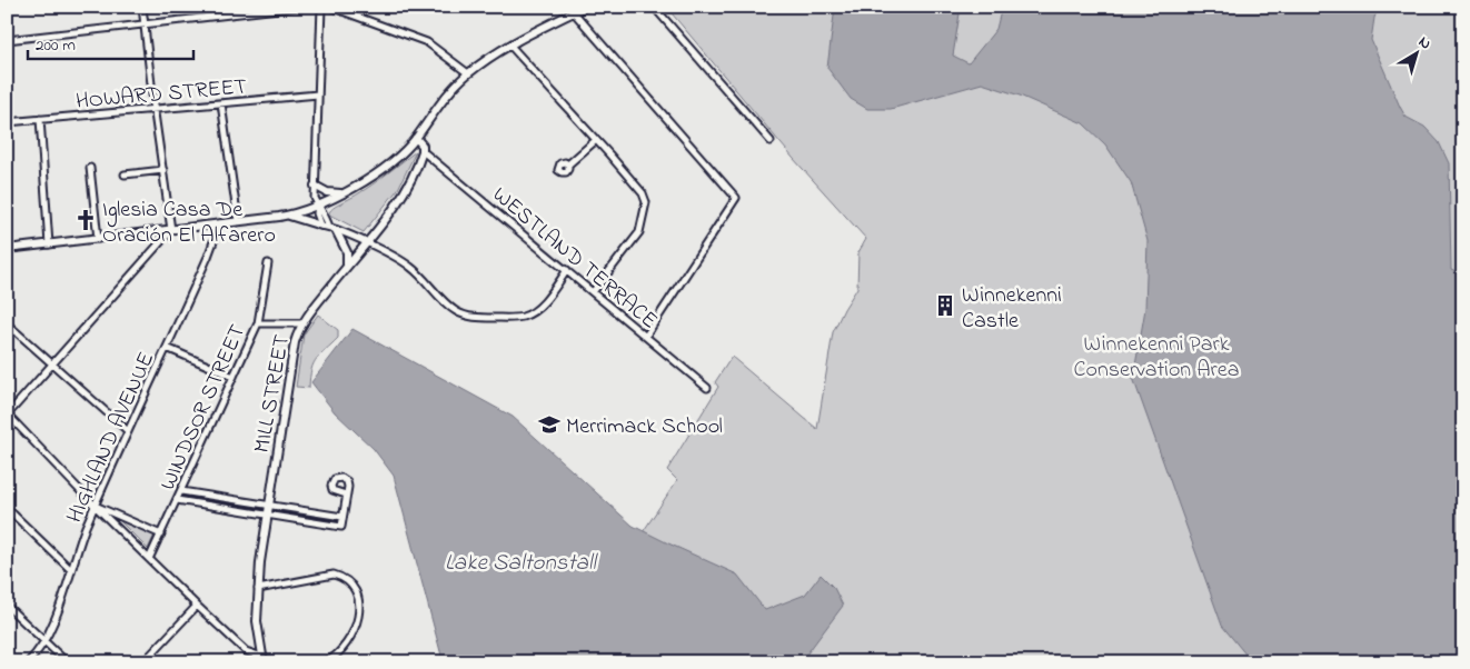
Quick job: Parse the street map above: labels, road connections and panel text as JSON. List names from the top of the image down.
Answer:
{
  "streets": {
    "main road": ["MILL STREET"],
    "street": [
      "HOWARD STREET",
      "WESTLAND TERRACE",
      "WINDSOR STREET",
      "HIGHLAND AVENUE"
    ]
  },
  "crossings": [
    ["WESTLAND TERRACE", "MILL STREET"]
  ],
  "water": ["Lake Saltonstall"],
  "parks": ["Winnekenni Park Conservation Area"],
  "places": {
    "church": ["Iglesia Casa De Oración El Alfarero"],
    "building": ["Winnekenni Castle"],
    "school or university": ["Merrimack School"]
  },
  "scale_bar": "200 m",
  "north": "top right"
}
